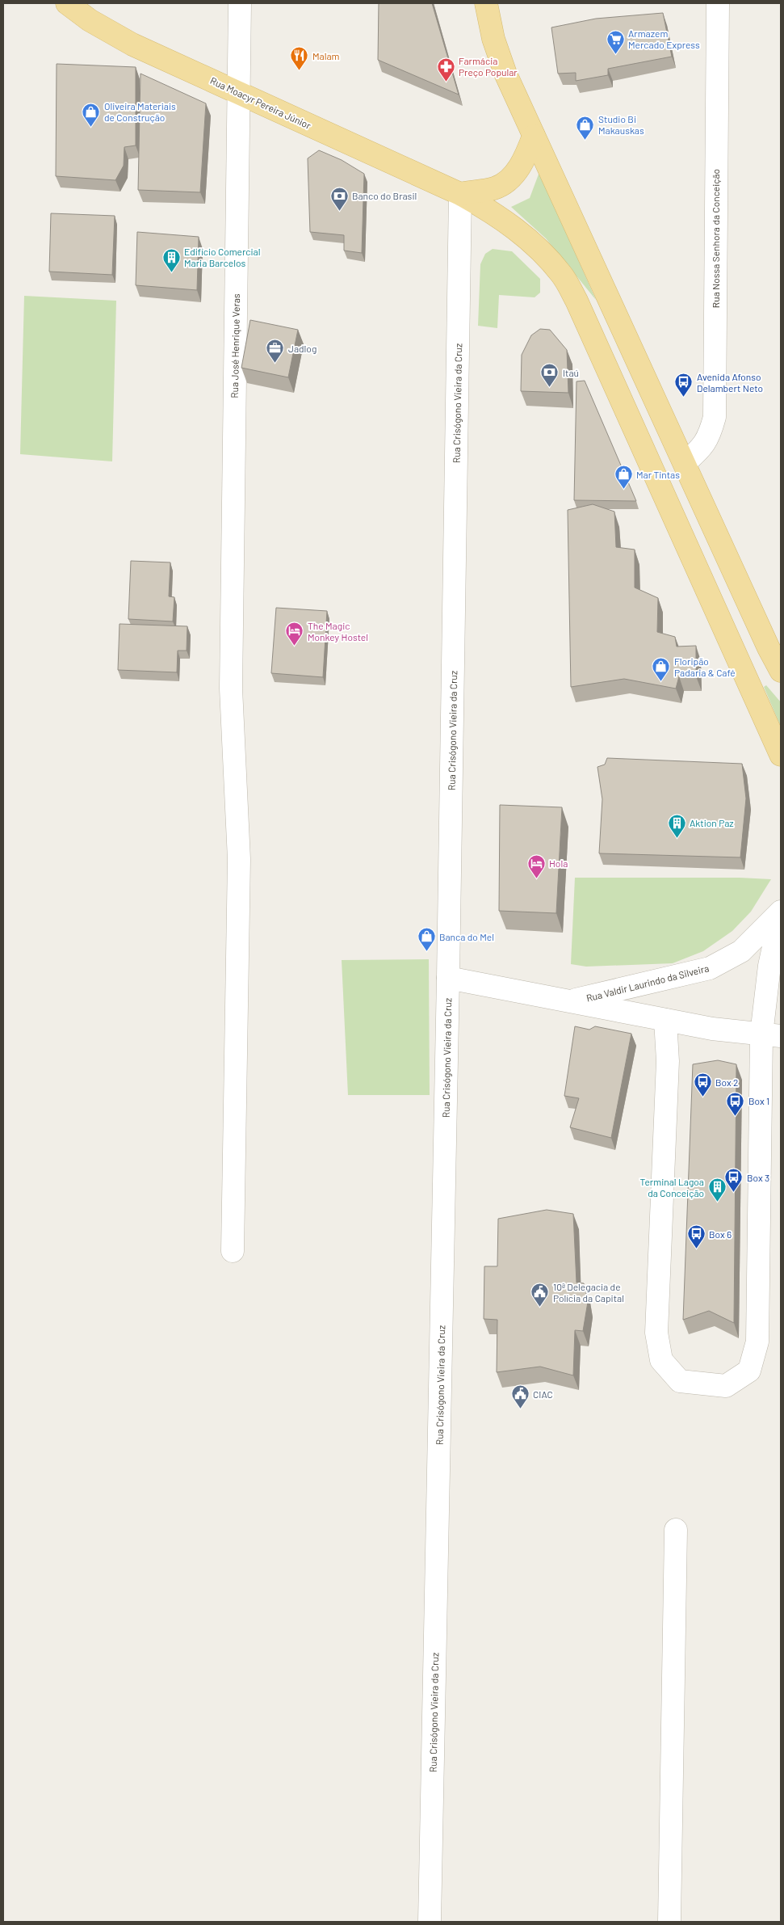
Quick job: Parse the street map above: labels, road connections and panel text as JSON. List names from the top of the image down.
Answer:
{
  "streets": {
    "main road": ["Rua Moacyr Pereira Júnior"],
    "street": [
      "Rua Nossa Senhora da Conceição",
      "Rua José Henrique Veras",
      "Rua Crisógono Vieira da Cruz",
      "Rua Valdir Laurindo da Silveira"
    ]
  },
  "crossings": [
    ["Rua Moacyr Pereira Júnior", "Rua José Henrique Veras"],
    ["Rua Moacyr Pereira Júnior", "Rua Crisógono Vieira da Cruz"],
    ["Rua Crisógono Vieira da Cruz", "Rua Valdir Laurindo da Silveira"]
  ],
  "places": {
    "supermarket": ["Armazem Mercado Express"],
    "restaurant": ["Malam"],
    "pharmacy": ["Farmácia Preço Popular"],
    "shop": [
      "Oliveira Materiais de Construção",
      "Studio Bi Makauskas",
      "Mar Tintas",
      "Floripão Padaria & Café",
      "Banca do Mel"
    ],
    "bank": ["Banco do Brasil", "Itaú"],
    "building": ["Edifício Comercial Maria Barcelos", "Aktion Paz", "Terminal Lagoa da Conceição"],
    "office": ["Jadlog"],
    "bus stop": [
      "Avenida Afonso Delambert Neto",
      "Box 2",
      "Box 1",
      "Box 3",
      "Box 6"
    ],
    "hotel": ["The Magic Monkey Hostel", "Hola"],
    "public building": ["10ª Delegacia de Polícia da Capital", "CIAC"]
  }
}
